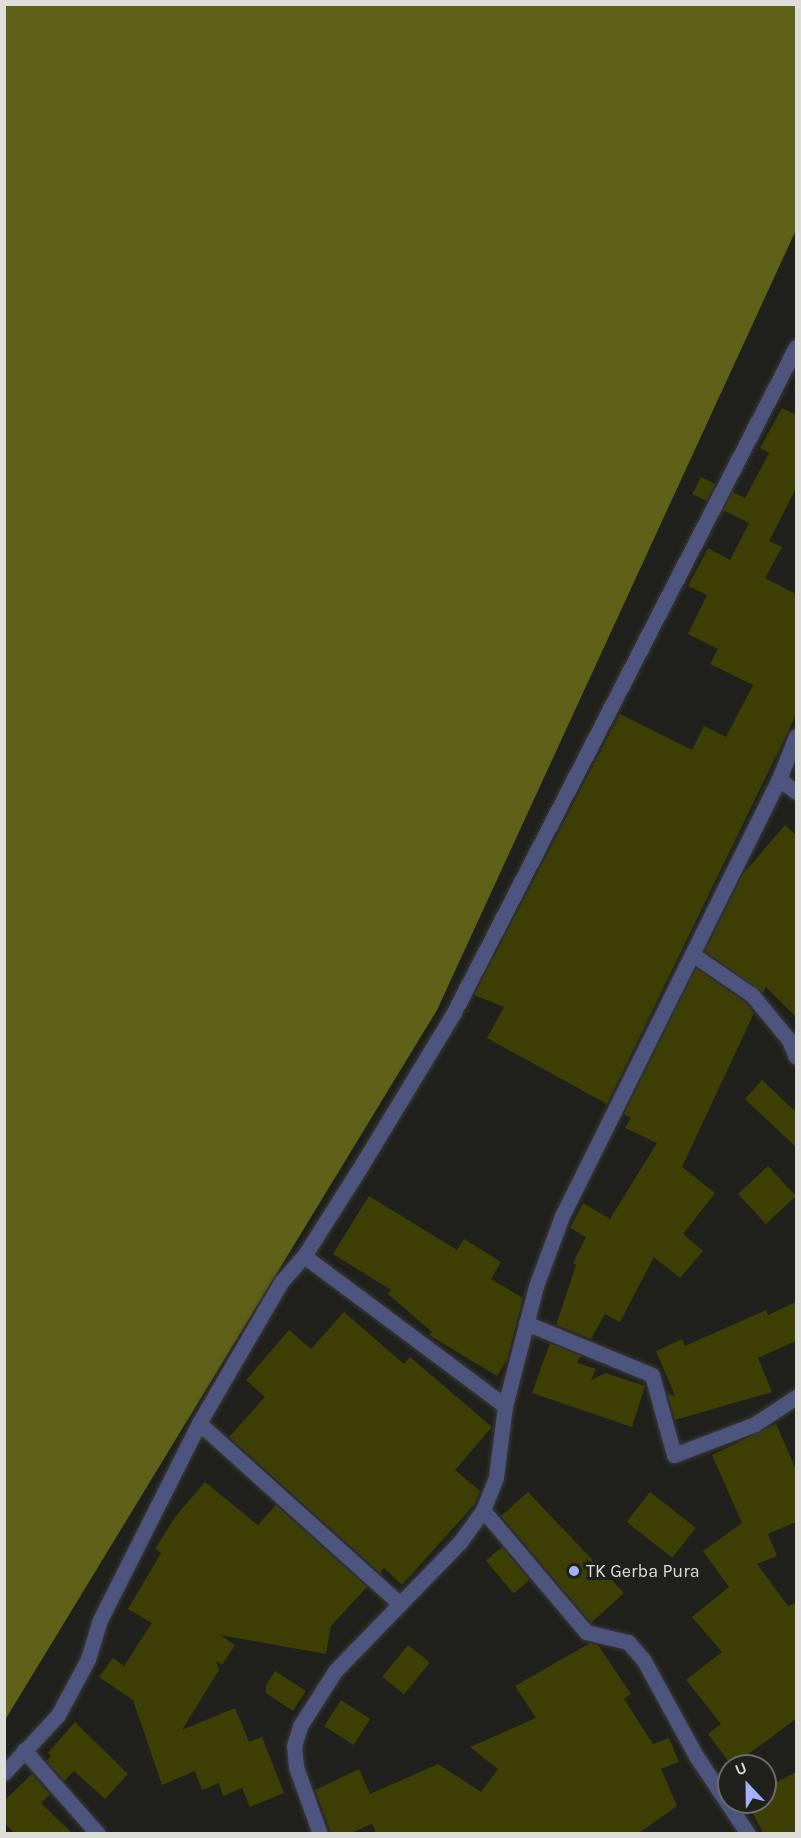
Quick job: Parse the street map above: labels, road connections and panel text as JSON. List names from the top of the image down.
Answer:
{
  "places": ["TK Gerba Pura"],
  "north": "top"
}
